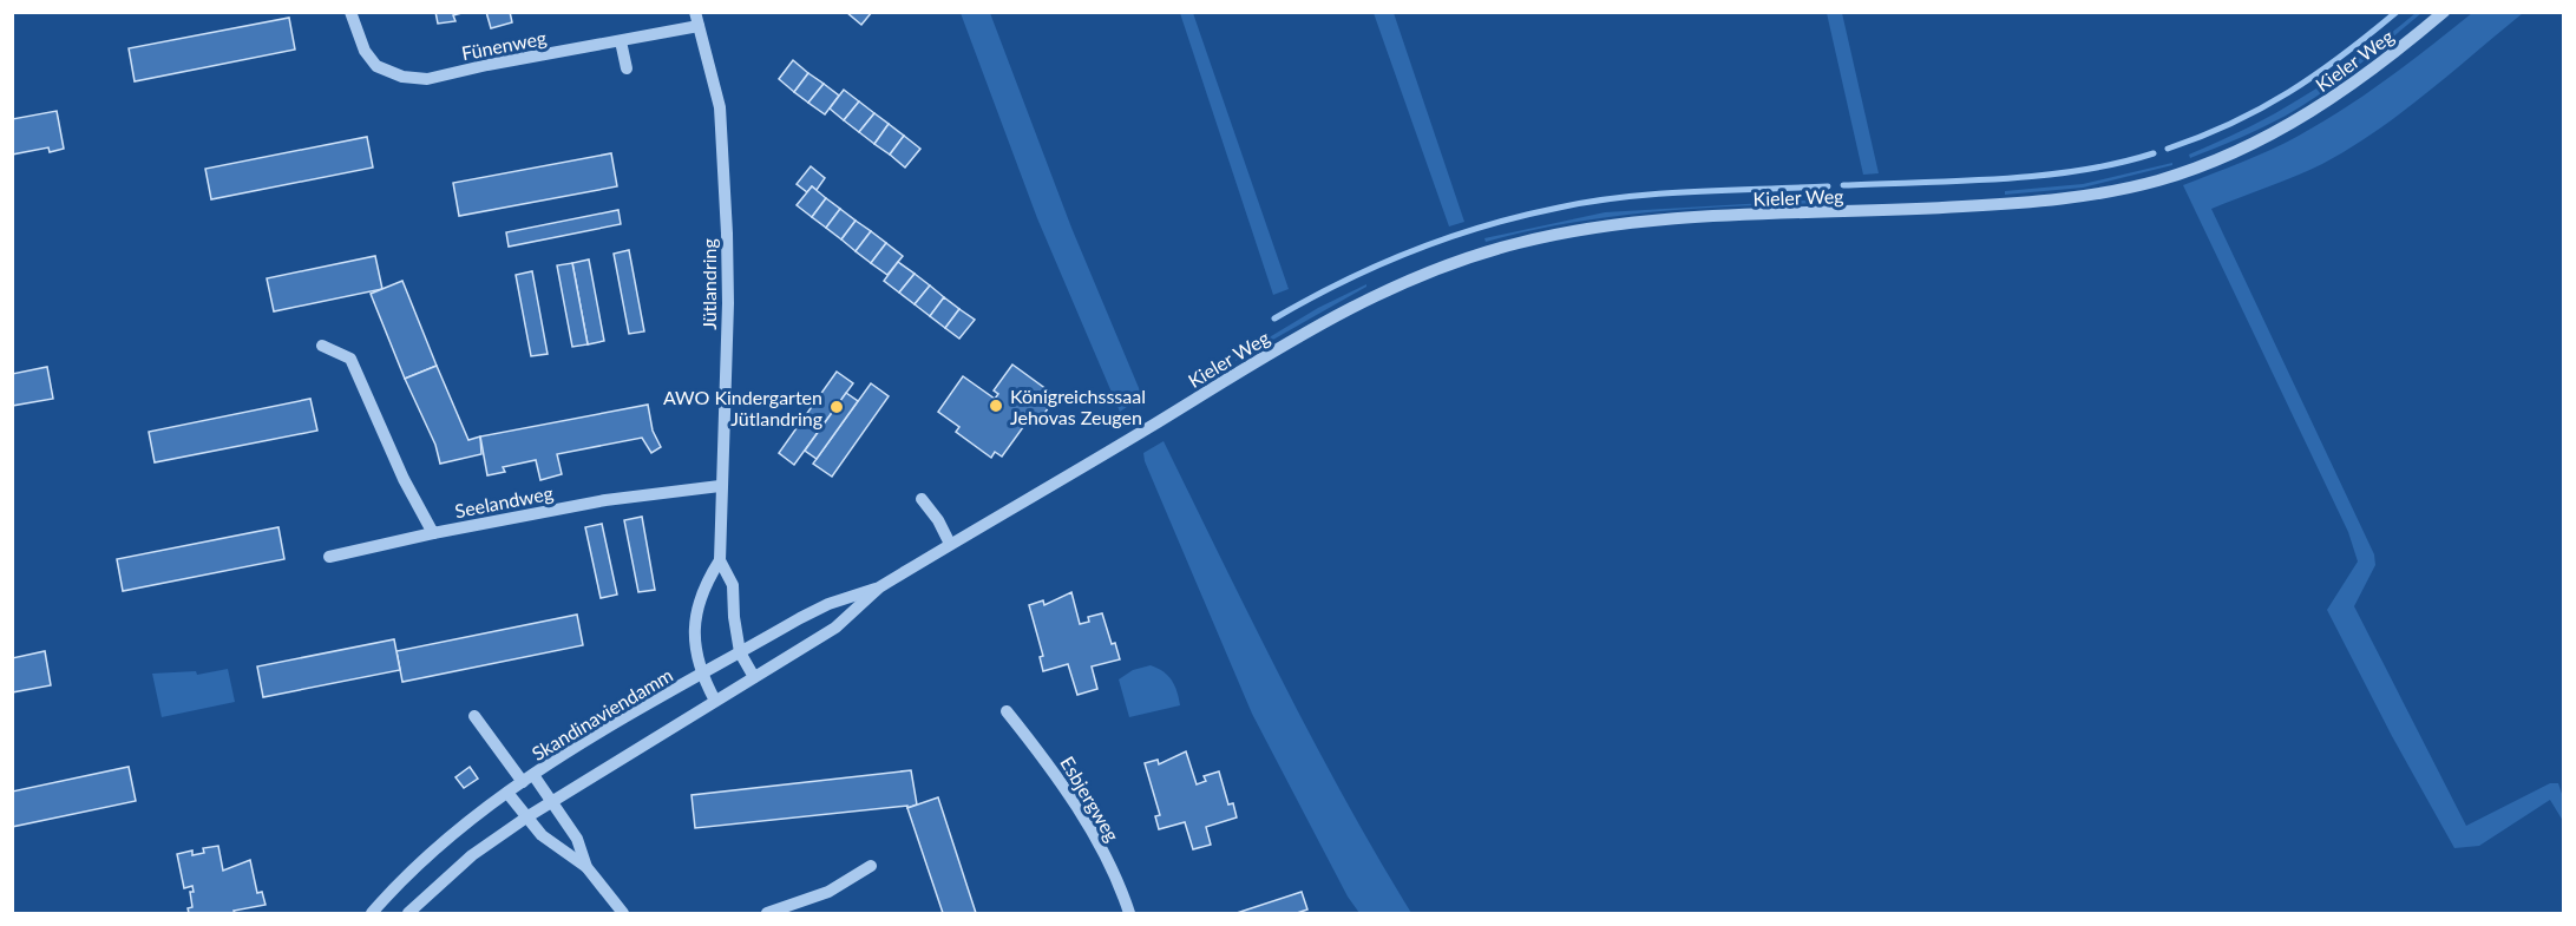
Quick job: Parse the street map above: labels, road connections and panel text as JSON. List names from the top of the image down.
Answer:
{
  "streets": {
    "street": [
      "Fünenweg",
      "Kieler Weg",
      "Jütlandring",
      "Seelandweg",
      "Skandinaviendamm",
      "Esbjergweg"
    ]
  },
  "crossings": [
    ["Fünenweg", "Jütlandring"],
    ["Kieler Weg", "Skandinaviendamm"],
    ["Jütlandring", "Seelandweg"],
    ["Jütlandring", "Skandinaviendamm"]
  ],
  "places": ["Königreichsssaal Jehovas Zeugen", "AWO Kindergarten Jütlandring"]
}
